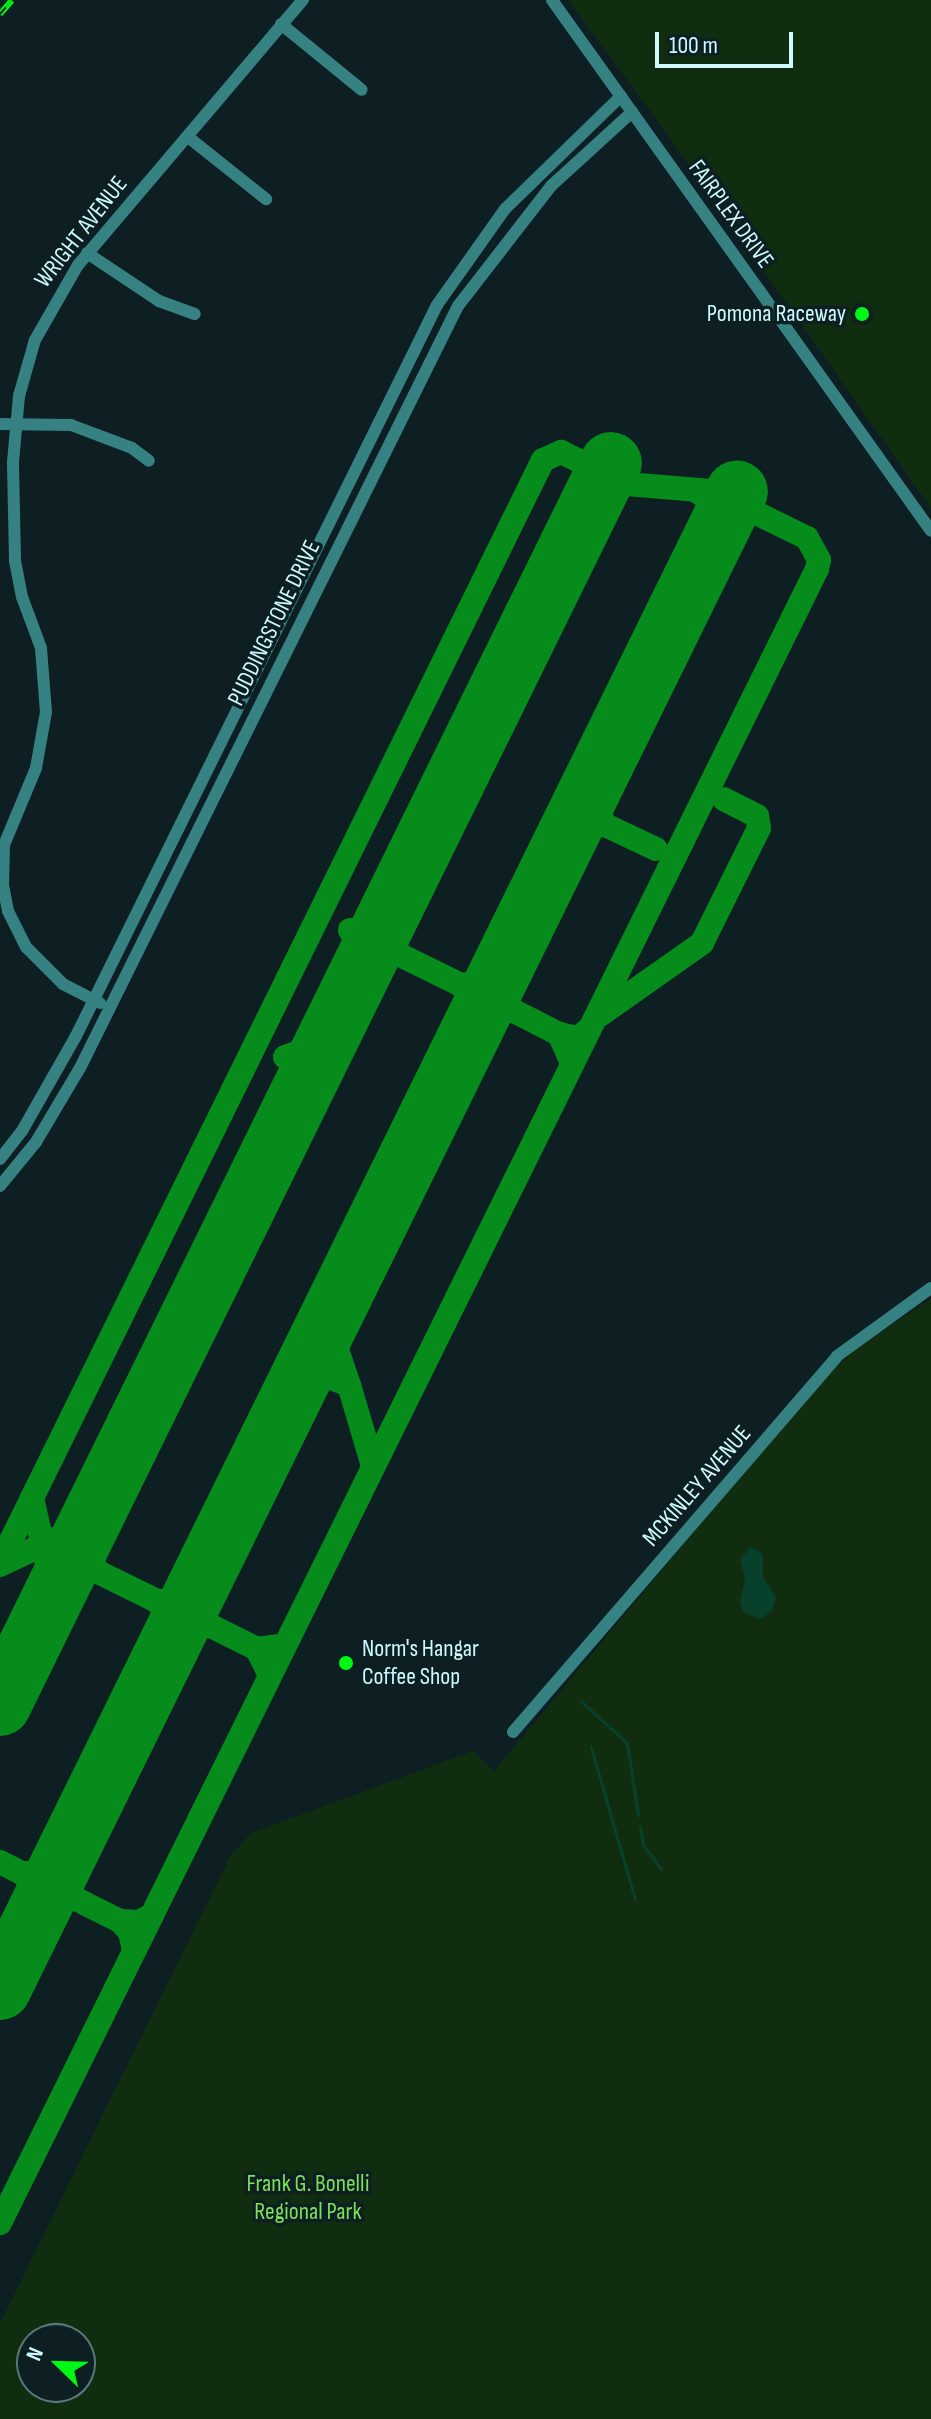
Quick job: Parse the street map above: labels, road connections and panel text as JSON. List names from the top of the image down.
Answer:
{
  "streets": {
    "street": [
      "FAIRPLEX DRIVE",
      "WRIGHT AVENUE",
      "PUDDINGSTONE DRIVE",
      "MCKINLEY AVENUE"
    ]
  },
  "crossings": [
    ["FAIRPLEX DRIVE", "PUDDINGSTONE DRIVE"],
    ["WRIGHT AVENUE", "PUDDINGSTONE DRIVE"]
  ],
  "parks": ["Frank G. Bonelli Regional Park"],
  "places": ["Pomona Raceway", "Norm's Hangar Coffee Shop"],
  "scale_bar": "100 m",
  "north": "top left"
}
